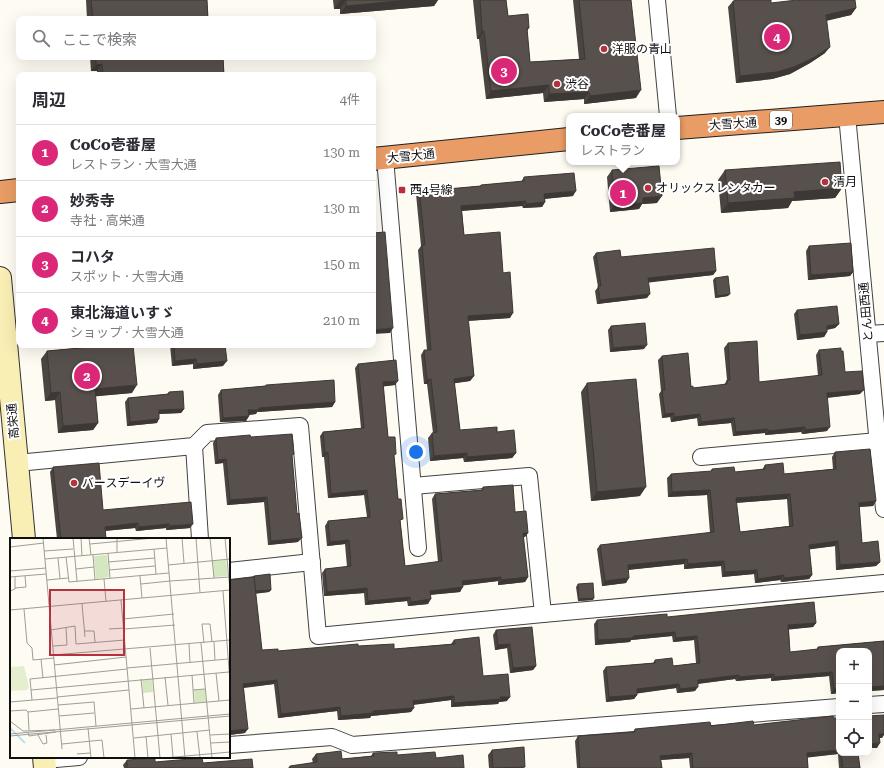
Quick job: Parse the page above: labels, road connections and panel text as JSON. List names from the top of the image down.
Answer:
{
  "streets": {
    "highway": ["39", "大雪大通"],
    "street": ["とん田西通", "高栄通"]
  },
  "crossings": [
    ["大雪大通", "とん田西通"]
  ],
  "places": {
    "other": [
      "洋服の青山",
      "渋谷",
      "清月",
      "オリックスレンタカー",
      "バースデーイヴ"
    ],
    "transit": ["西4号線"]
  },
  "page": {
    "search": "ここで検索",
    "pins": [
      "4",
      "3",
      "1",
      "2"
    ],
    "heading": ["周辺", "4件"],
    "popup": ["CoCo壱番屋", "レストラン"],
    "list": [
      {
        "mark": "1",
        "name": "CoCo壱番屋",
        "note": "レストラン · 大雪大通",
        "value": "130 m"
      },
      {
        "mark": "2",
        "name": "妙秀寺",
        "note": "寺社 · 高栄通",
        "value": "130 m"
      },
      {
        "mark": "3",
        "name": "コハタ",
        "note": "スポット · 大雪大通",
        "value": "150 m"
      },
      {
        "mark": "4",
        "name": "東北海道いすゞ",
        "note": "ショップ · 大雪大通",
        "value": "210 m"
      }
    ],
    "map_buttons": ["+", "−"]
  }
}
